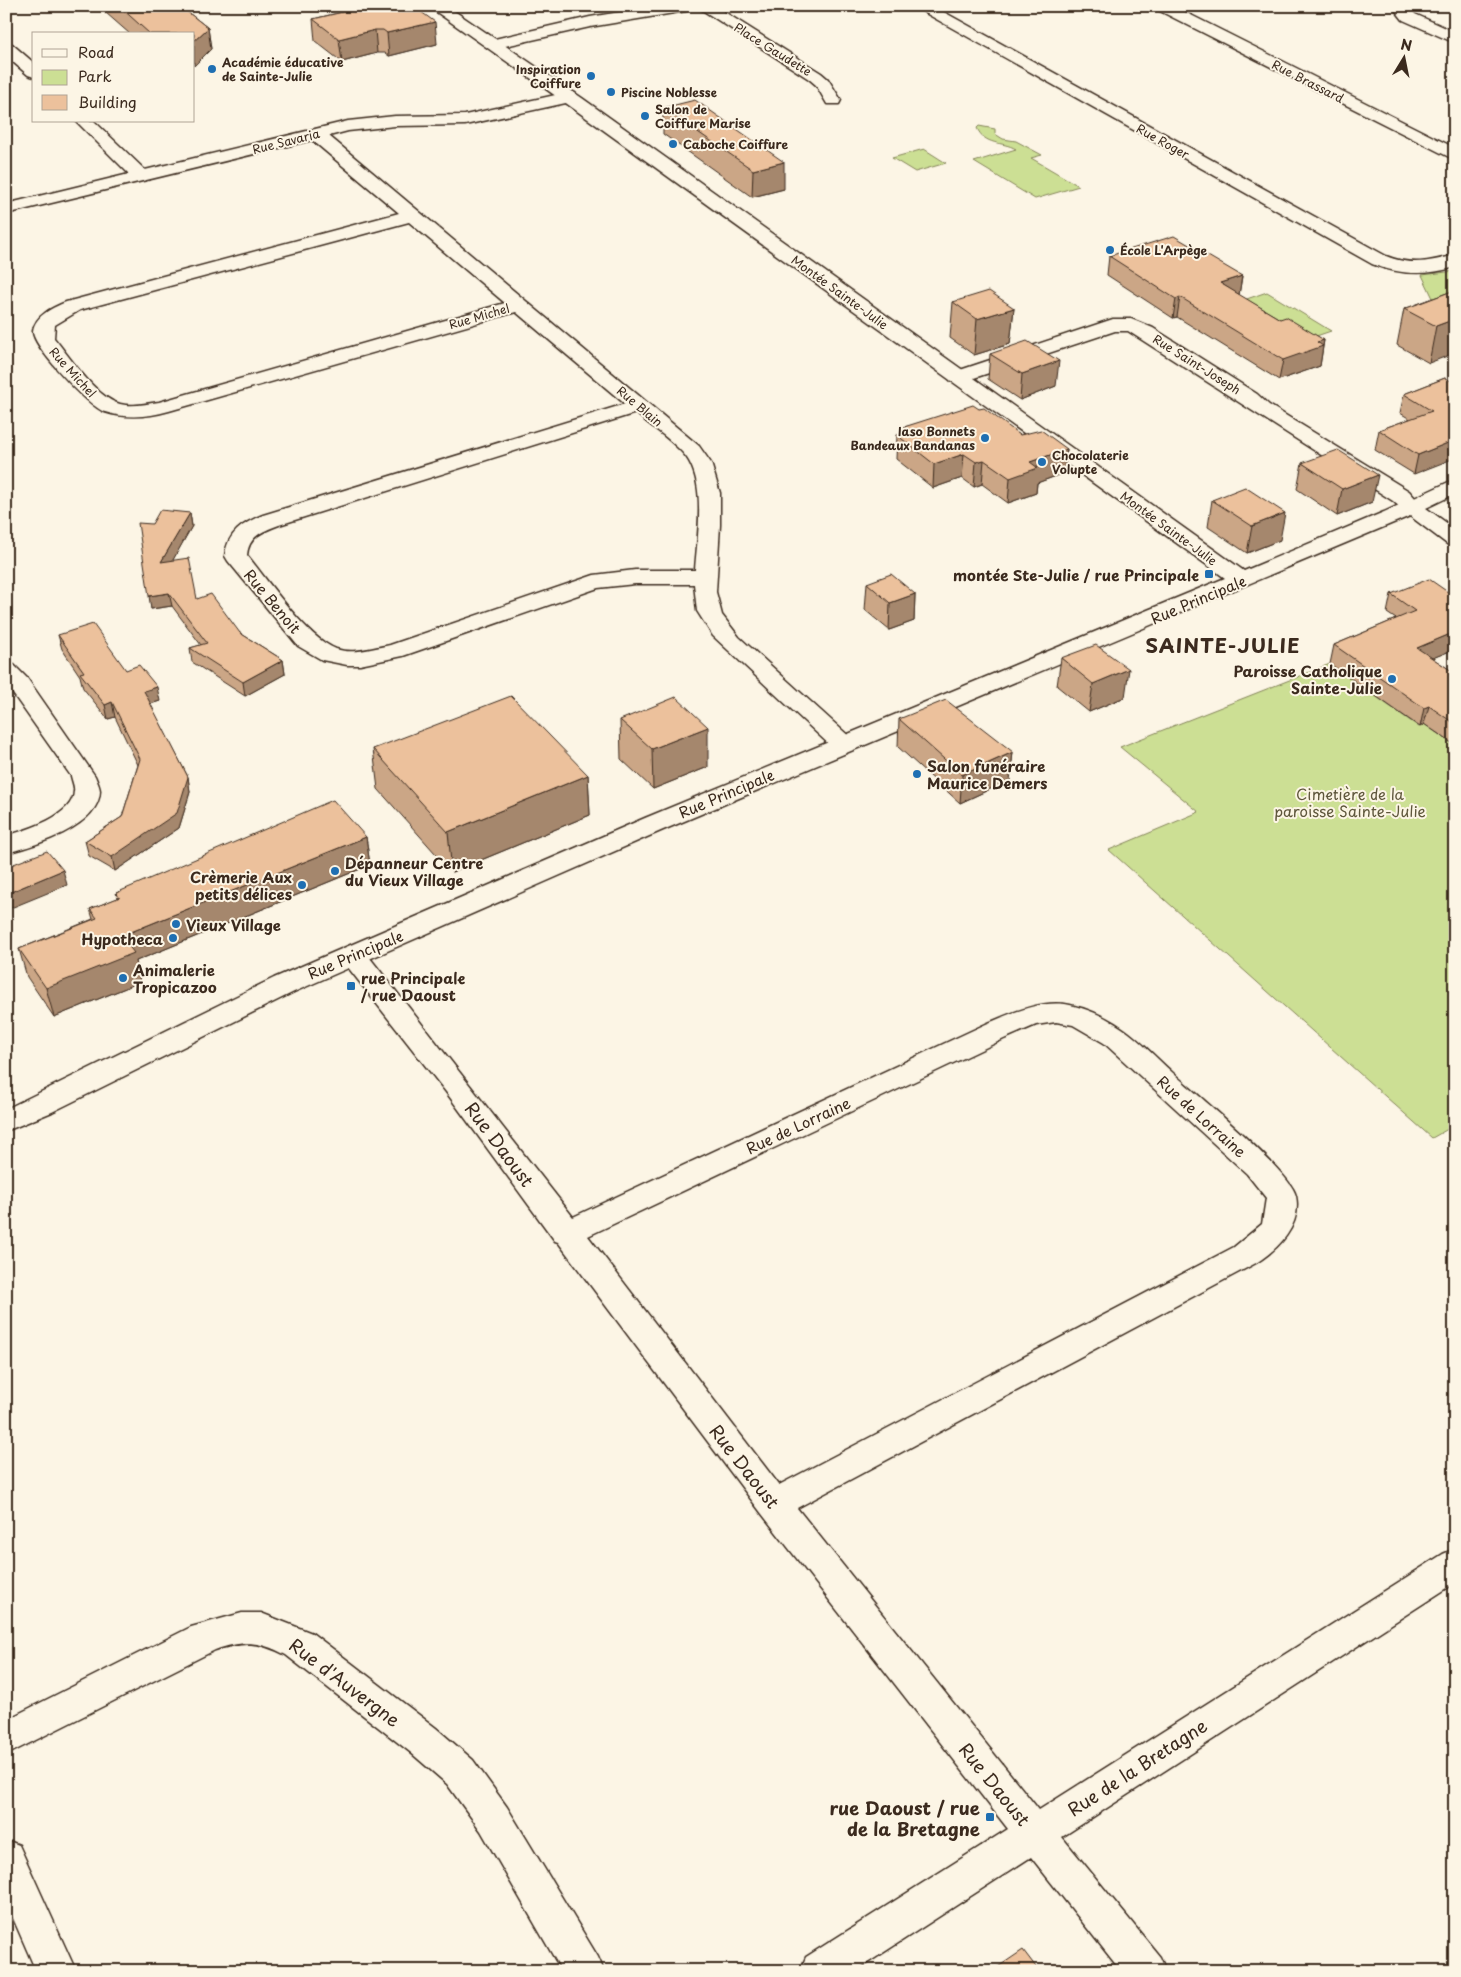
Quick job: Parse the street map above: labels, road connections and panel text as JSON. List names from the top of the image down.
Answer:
{
  "streets": {
    "street": [
      "Place Gaudette",
      "Rue Brassard",
      "Rue Savaria",
      "Rue Roger",
      "Montée Sainte-Julie",
      "Rue Michel",
      "Rue Saint-Joseph",
      "Rue Blain",
      "Rue Principale",
      "Rue Benoit",
      "Rue de Lorraine",
      "Rue Daoust",
      "Rue d'Auvergne",
      "Rue de la Bretagne"
    ]
  },
  "crossings": [
    ["Rue Savaria", "Montée Sainte-Julie"],
    ["Rue Savaria", "Rue Blain"],
    ["Montée Sainte-Julie", "Rue Saint-Joseph"],
    ["Montée Sainte-Julie", "Rue Principale"],
    ["Rue Michel", "Rue Blain"],
    ["Rue Saint-Joseph", "Rue Principale"],
    ["Rue Blain", "Rue Principale"],
    ["Rue Blain", "Rue Benoit"],
    ["Rue Principale", "Rue Daoust"],
    ["Rue de Lorraine", "Rue Daoust"],
    ["Rue Daoust", "Rue de la Bretagne"]
  ],
  "districts": ["SAINTE-JULIE"],
  "parks": ["Cimetière de la paroisse Sainte-Julie"],
  "places": {
    "other": [
      "Académie éducative de Sainte-Julie",
      "Inspiration Coiffure",
      "Piscine Noblesse",
      "Salon de Coiffure Marise",
      "Caboche Coiffure",
      "École L'Arpège",
      "Iaso Bonnets Bandeaux Bandanas",
      "Chocolaterie Volupte",
      "Paroisse Catholique Sainte-Julie",
      "Salon funéraire Maurice Demers",
      "Dépanneur Centre du Vieux Village",
      "Crèmerie Aux petits délices",
      "Vieux Village",
      "Hypotheca",
      "Animalerie Tropicazoo"
    ],
    "transit": ["montée Ste-Julie / rue Principale", "rue Principale / rue Daoust", "rue Daoust / rue de la Bretagne"]
  },
  "legend": ["Road", "Park", "Building"],
  "north": "top"
}
